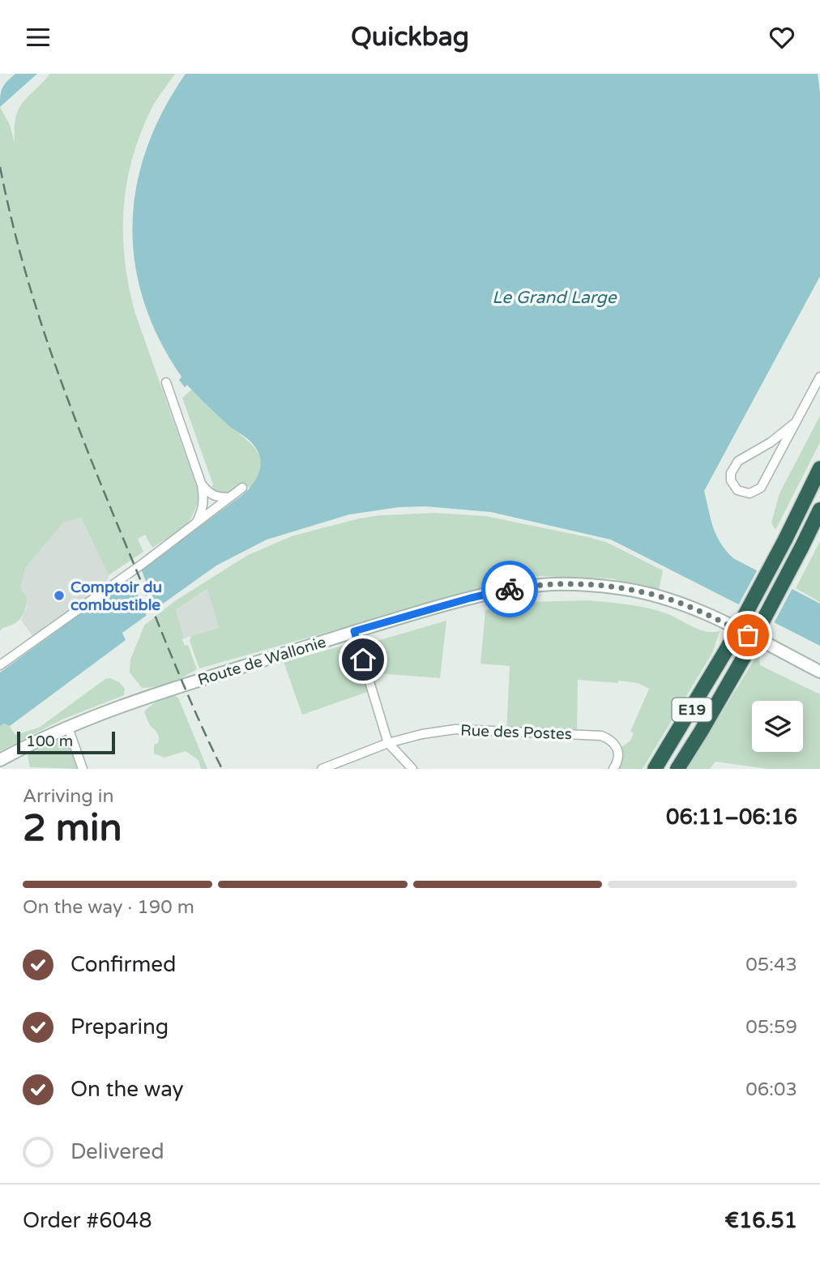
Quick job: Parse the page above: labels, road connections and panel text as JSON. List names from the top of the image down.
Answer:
{
  "streets": {
    "highway": ["E19"],
    "main road": ["Route de Wallonie"],
    "street": ["Rue des Postes"]
  },
  "water": ["Le Grand Large"],
  "places": ["Comptoir du combustible"],
  "scale_bar": "100 m",
  "page": {
    "header": "Quickbag",
    "scale": "100 m",
    "heading": ["2 min", "Arriving in", "06:11–06:16"],
    "panel": ["Order #6048", "€16.51"],
    "bar": "On the way · 190 m",
    "list": [
      ["Confirmed", "05:43"],
      ["Preparing", "05:59"],
      ["On the way", "06:03"],
      "Delivered"
    ]
  }
}
